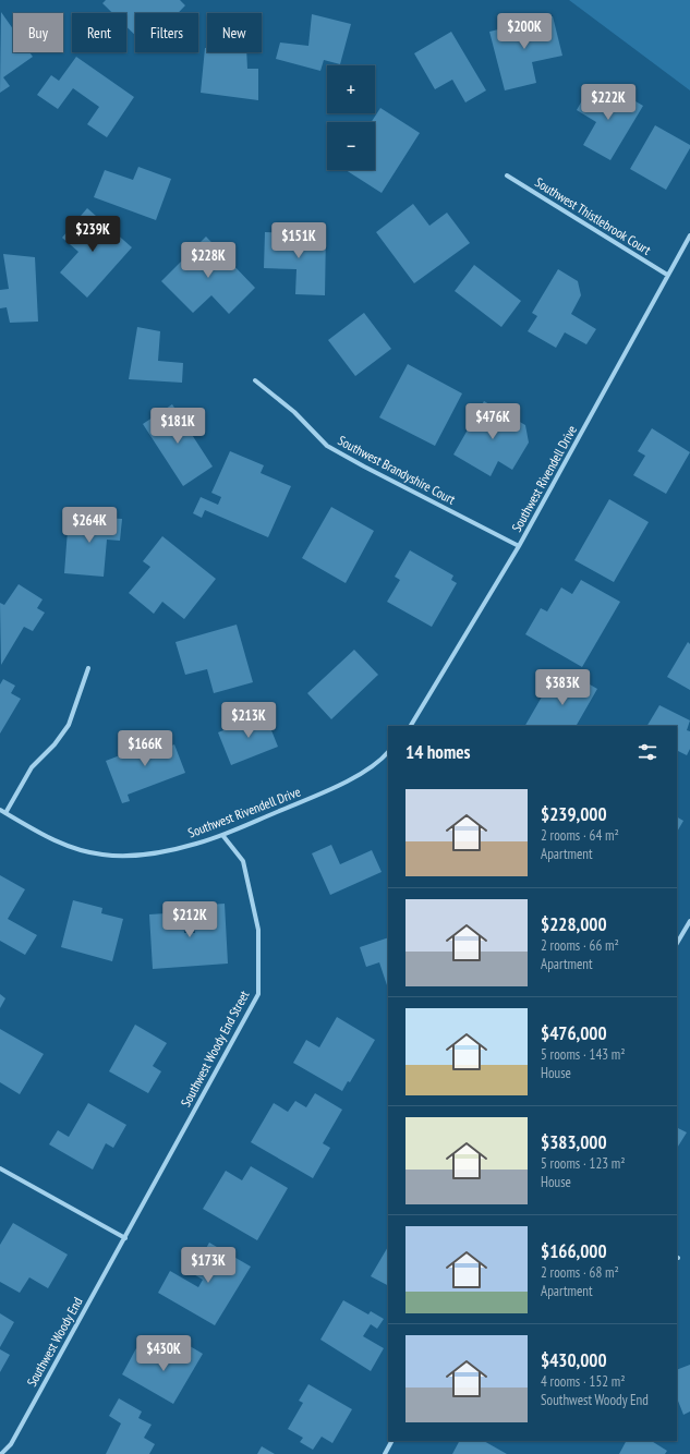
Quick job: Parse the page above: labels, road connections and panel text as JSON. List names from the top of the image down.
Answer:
{
  "streets": {
    "street": [
      "Southwest Thistlebrook Court",
      "Southwest Brandyshire Court",
      "Southwest Rivendell Drive",
      "Southwest Woody End Street",
      "Southwest Woody End"
    ]
  },
  "crossings": [
    ["Southwest Thistlebrook Court", "Southwest Rivendell Drive"],
    ["Southwest Brandyshire Court", "Southwest Rivendell Drive"],
    ["Southwest Rivendell Drive", "Southwest Woody End Street"],
    ["Southwest Woody End Street", "Southwest Woody End"]
  ],
  "page": {
    "price": [
      "$200K",
      "$222K",
      "$239K",
      "$151K",
      "$228K",
      "$476K",
      "$181K",
      "$264K",
      "$383K",
      "$213K",
      "$166K",
      "$212K",
      "$173K",
      "$430K"
    ],
    "chip": [
      "Buy",
      "Rent",
      "Filters",
      "New"
    ],
    "map_buttons": ["+", "−"],
    "heading": "14 homes",
    "list": [
      {
        "name": "$239,000",
        "note": "2 rooms · 64 m² · Apartment"
      },
      {
        "name": "$228,000",
        "note": "2 rooms · 66 m² · Apartment"
      },
      {
        "name": "$476,000",
        "note": "5 rooms · 143 m² · House"
      },
      {
        "name": "$383,000",
        "note": "5 rooms · 123 m² · House"
      },
      {
        "name": "$166,000",
        "note": "2 rooms · 68 m² · Apartment"
      },
      {
        "name": "$430,000",
        "note": "4 rooms · 152 m² · Southwest Woody End"
      }
    ]
  }
}
